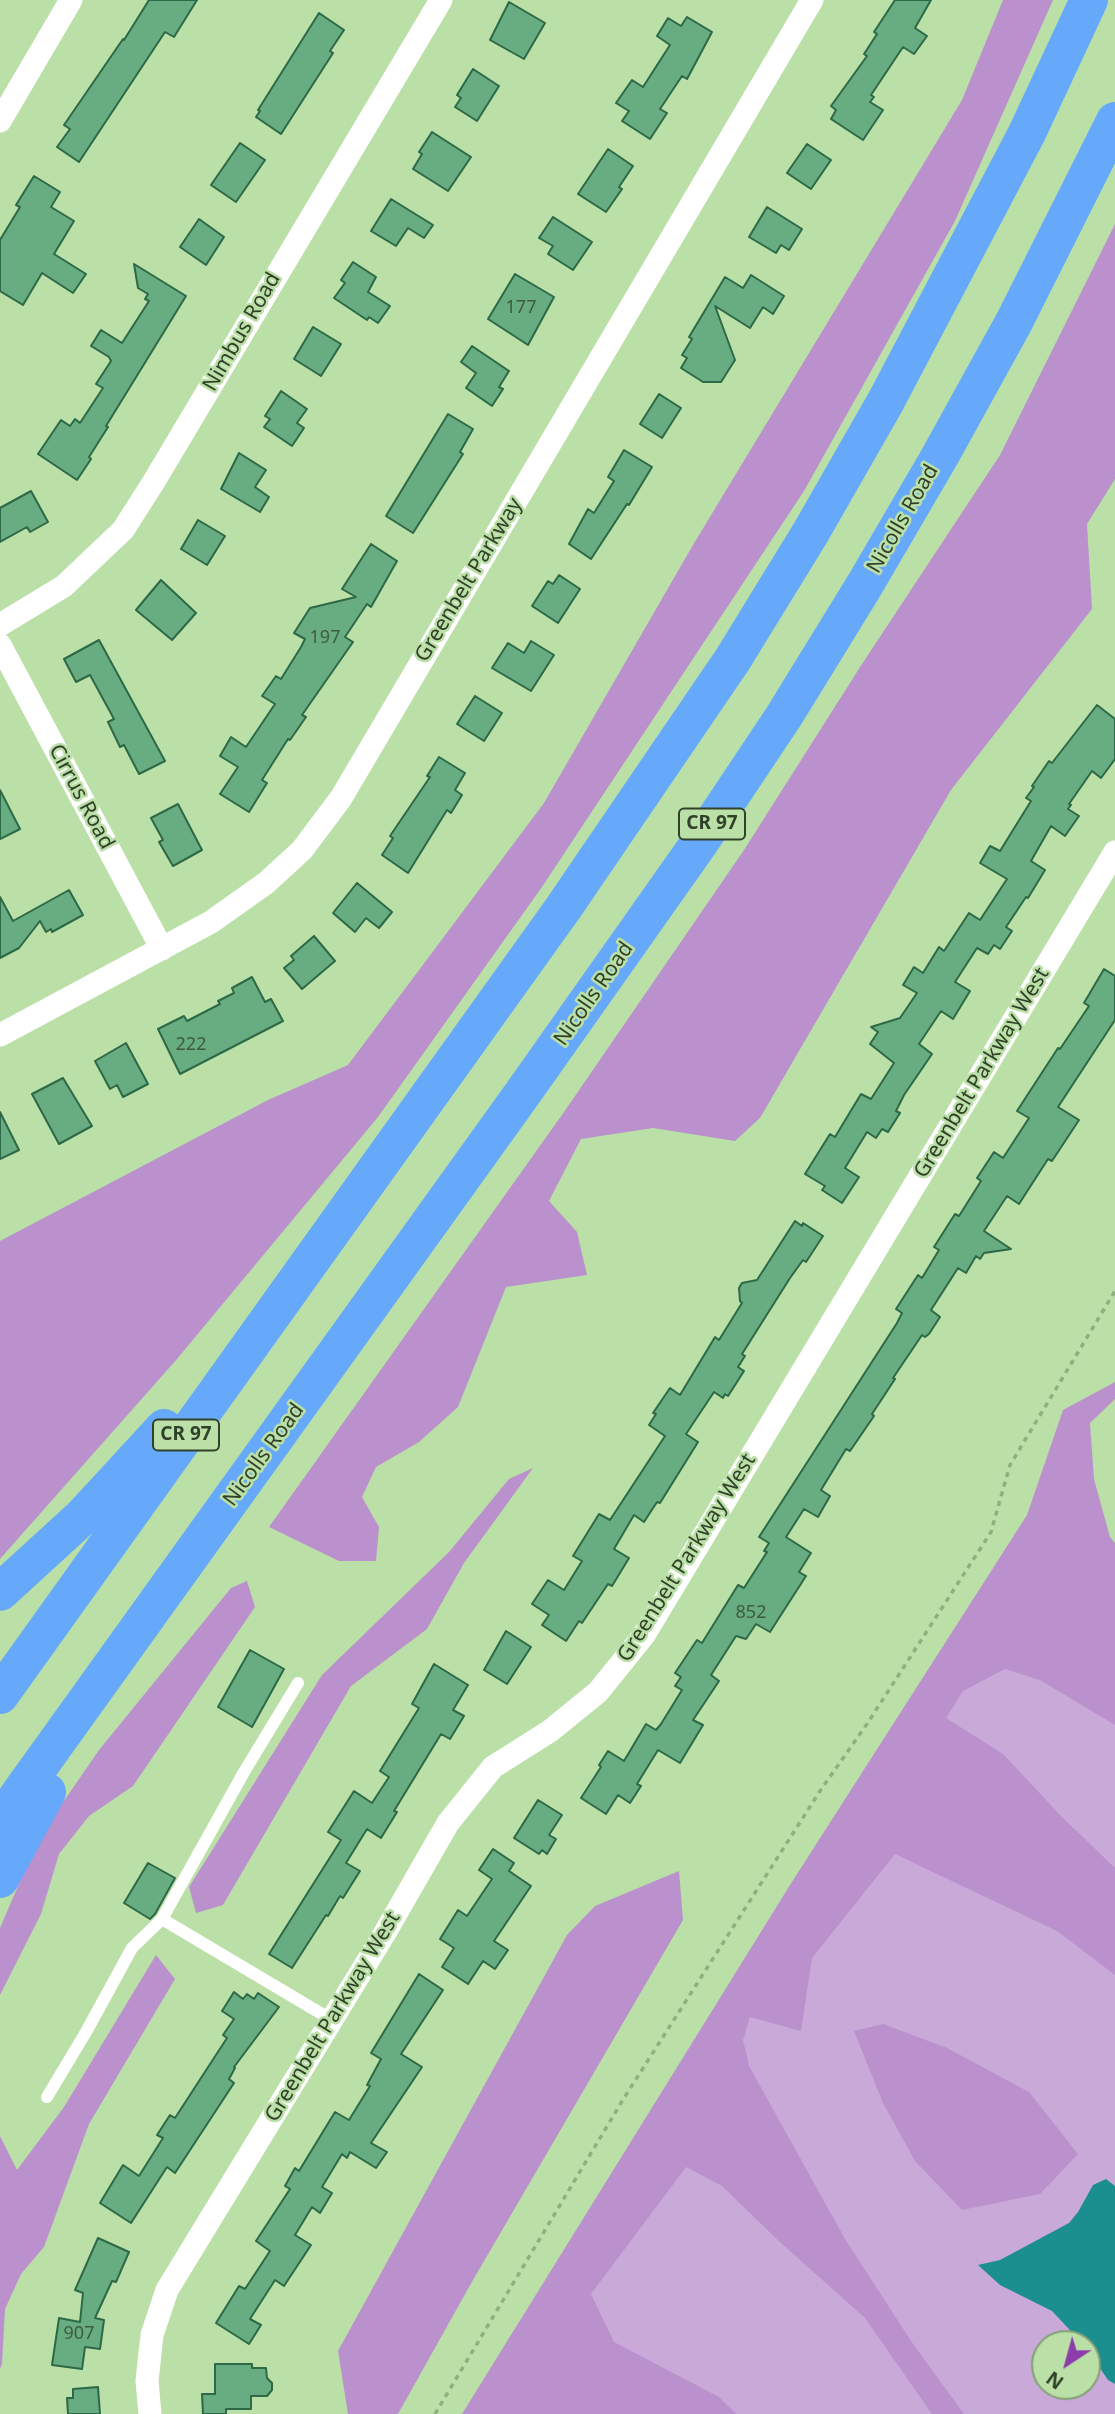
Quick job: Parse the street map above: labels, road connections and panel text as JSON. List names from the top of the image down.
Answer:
{
  "streets": {
    "highway": ["Nicolls Road", "CR 97"],
    "street": [
      "Nimbus Road",
      "Greenbelt Parkway",
      "Cirrus Road",
      "Greenbelt Parkway West"
    ]
  },
  "crossings": [
    ["Greenbelt Parkway", "Cirrus Road"]
  ],
  "house_numbers": [
    "177",
    "197",
    "222",
    "852",
    "907"
  ],
  "north": "bottom left"
}
